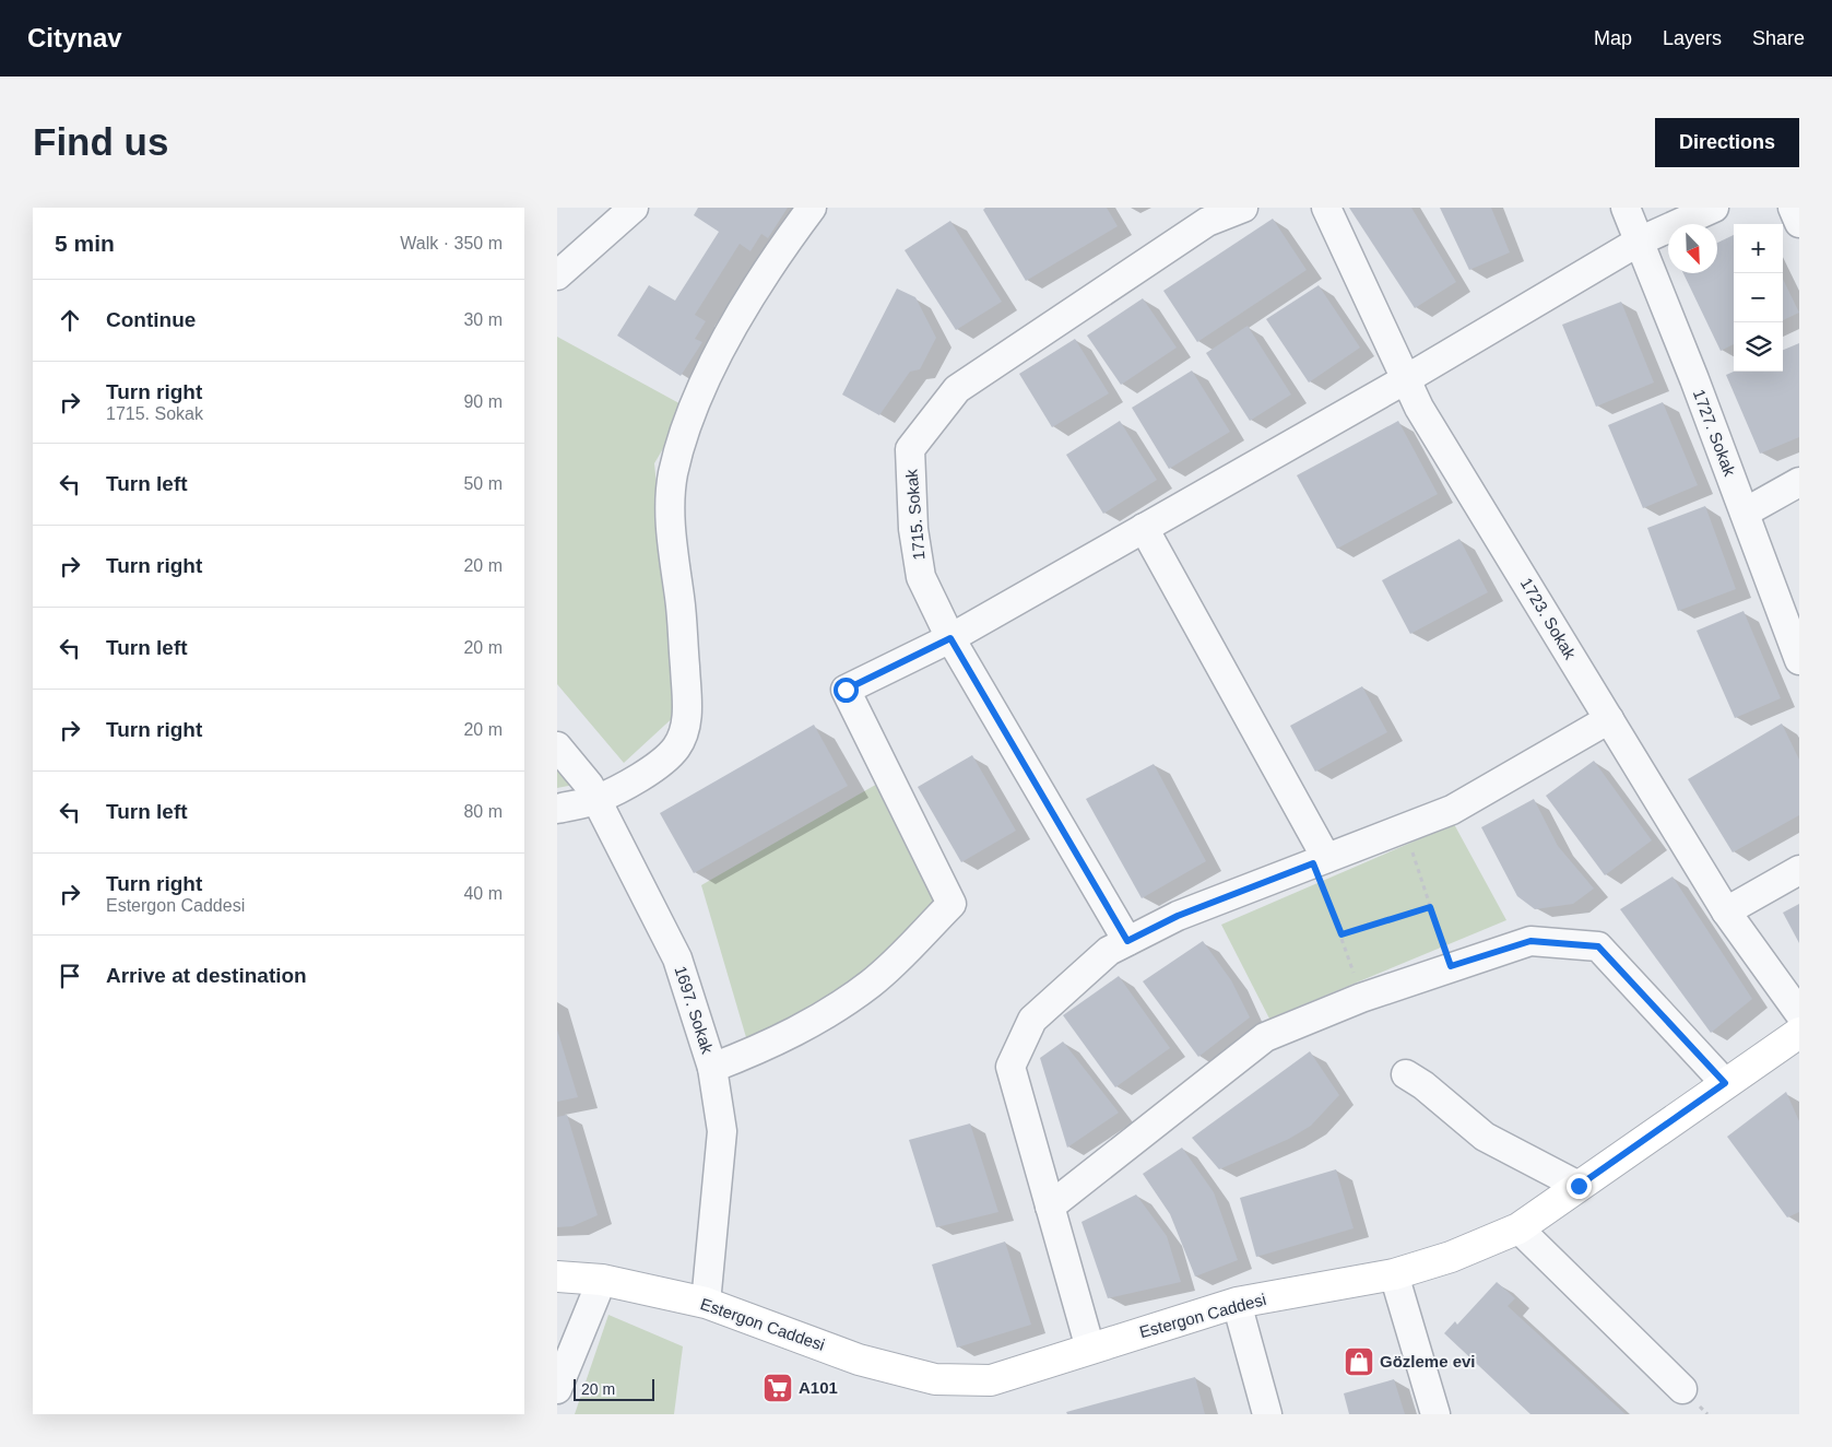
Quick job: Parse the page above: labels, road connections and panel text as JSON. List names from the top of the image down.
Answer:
{
  "streets": {
    "street": [
      "1727. Sokak",
      "1715. Sokak",
      "1723. Sokak",
      "1697. Sokak",
      "Estergon Caddesi"
    ]
  },
  "crossings": [
    ["1697. Sokak", "Estergon Caddesi"]
  ],
  "places": {
    "shop": ["Gözleme evi"],
    "supermarket": ["A101"]
  },
  "scale_bar": "20 m",
  "north": "bottom right",
  "page": {
    "header": "Citynav",
    "nav": ["Map", "Layers", "Share"],
    "buttons": "Directions",
    "title": "Find us",
    "heading": ["5 min", "Walk · 350 m"],
    "map_buttons": ["+", "−"],
    "list": [
      ["Continue", "30 m"],
      ["Turn right", "1715. Sokak", "90 m"],
      ["Turn left", "50 m"],
      ["Turn right", "20 m"],
      ["Turn left", "20 m"],
      ["Turn right", "20 m"],
      ["Turn left", "80 m"],
      ["Turn right", "Estergon Caddesi", "40 m"],
      "Arrive at destination"
    ],
    "scale": "20 m"
  }
}
